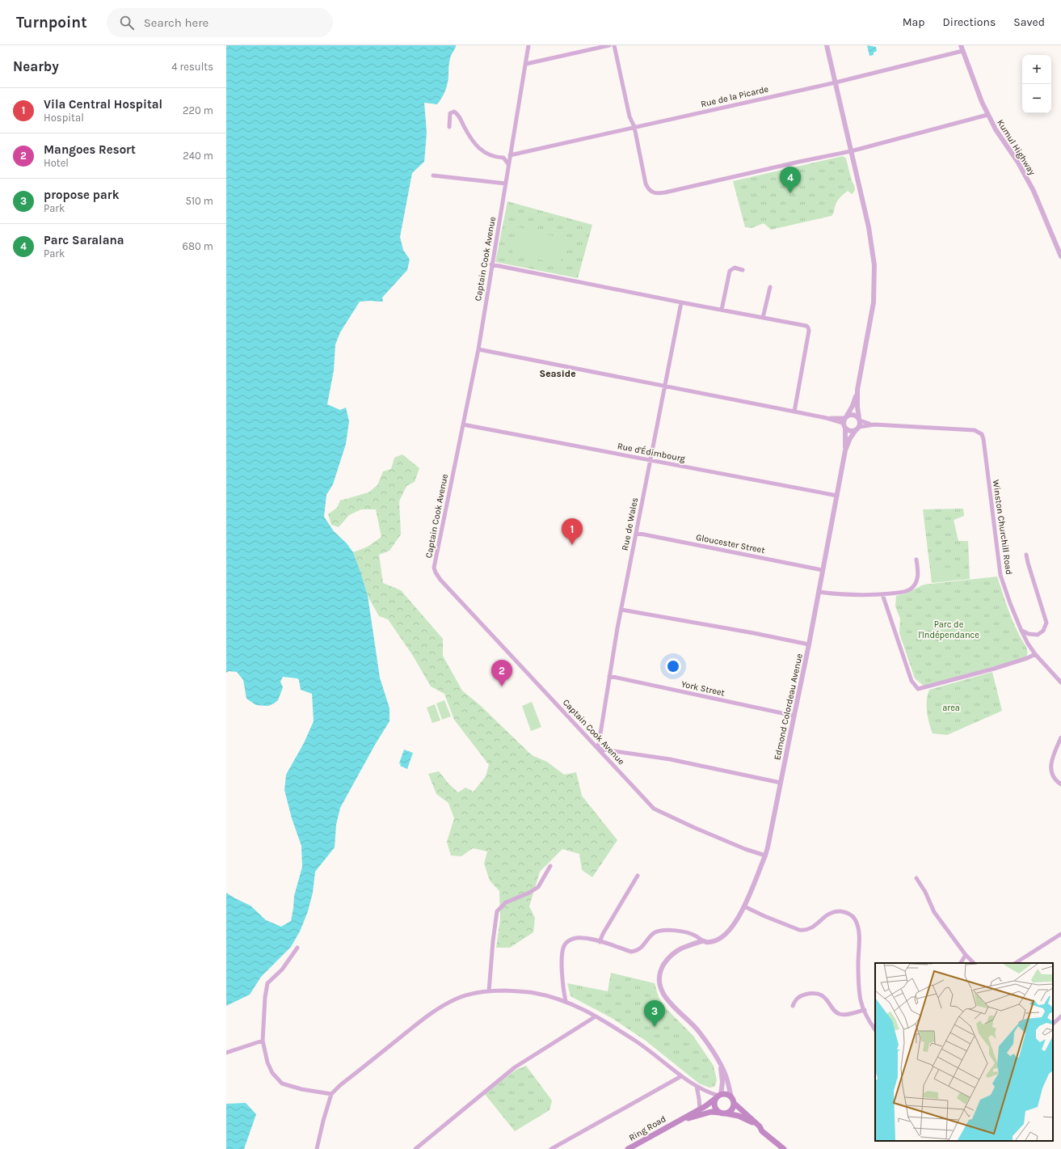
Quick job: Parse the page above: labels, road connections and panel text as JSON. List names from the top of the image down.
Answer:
{
  "streets": {
    "main road": ["Ring Road"],
    "street": [
      "Rue de la Picarde",
      "Kumul Highway",
      "Captain Cook Avenue",
      "Rue d'Édimbourg",
      "Rue de Wales",
      "Winston Churchill Road",
      "Gloucester Street",
      "York Street",
      "Edmond Colordeau Avenue"
    ]
  },
  "crossings": [
    ["Rue de la Picarde", "Kumul Highway"],
    ["Rue de la Picarde", "Captain Cook Avenue"],
    ["Captain Cook Avenue", "Rue d'Édimbourg"],
    ["Captain Cook Avenue", "Rue de Wales"],
    ["Captain Cook Avenue", "Edmond Colordeau Avenue"],
    ["Rue d'Édimbourg", "Rue de Wales"],
    ["Rue d'Édimbourg", "Edmond Colordeau Avenue"],
    ["Rue de Wales", "Gloucester Street"],
    ["Rue de Wales", "York Street"],
    ["Gloucester Street", "Edmond Colordeau Avenue"],
    ["York Street", "Edmond Colordeau Avenue"],
    ["Edmond Colordeau Avenue", "Ring Road"]
  ],
  "districts": ["Seaside"],
  "parks": ["Parc de l'Indépendance", "area"],
  "page": {
    "header": "Turnpoint",
    "search": "Search here",
    "nav": ["Map", "Directions", "Saved"],
    "heading": ["Nearby", "4 results"],
    "map_buttons": ["+", "−"],
    "list": [
      {
        "mark": "1",
        "name": "Vila Central Hospital",
        "note": "Hospital",
        "value": "220 m"
      },
      {
        "mark": "2",
        "name": "Mangoes Resort",
        "note": "Hotel",
        "value": "240 m"
      },
      {
        "mark": "3",
        "name": "propose park",
        "note": "Park",
        "value": "510 m"
      },
      {
        "mark": "4",
        "name": "Parc Saralana",
        "note": "Park",
        "value": "680 m"
      }
    ],
    "pins": [
      "4",
      "1",
      "2",
      "3"
    ]
  }
}
